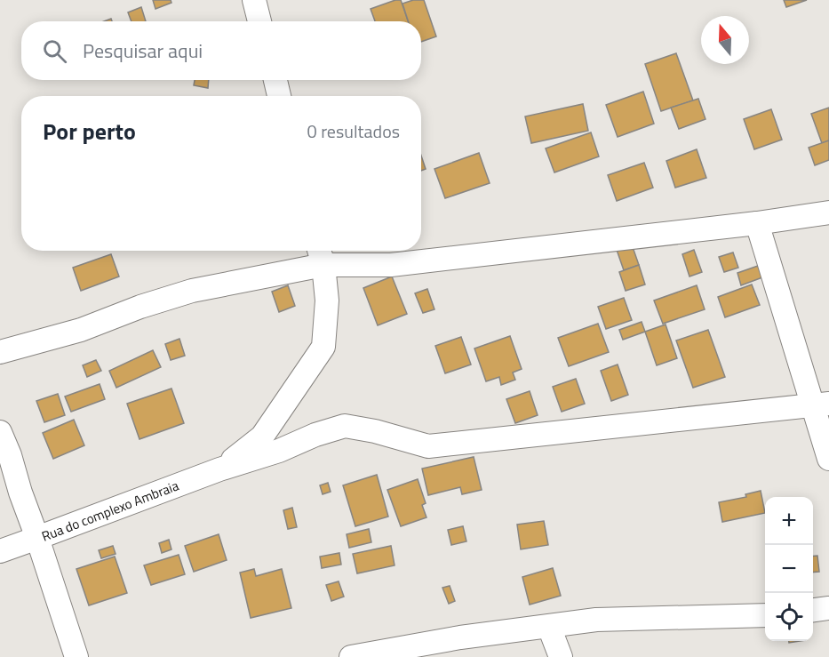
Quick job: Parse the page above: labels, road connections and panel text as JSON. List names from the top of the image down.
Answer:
{
  "streets": {
    "street": ["Rua do complexo Ambraia"]
  },
  "north": "top",
  "page": {
    "search": "Pesquisar aqui",
    "heading": ["Por perto", "0 resultados"],
    "map_buttons": ["+", "−"]
  }
}
